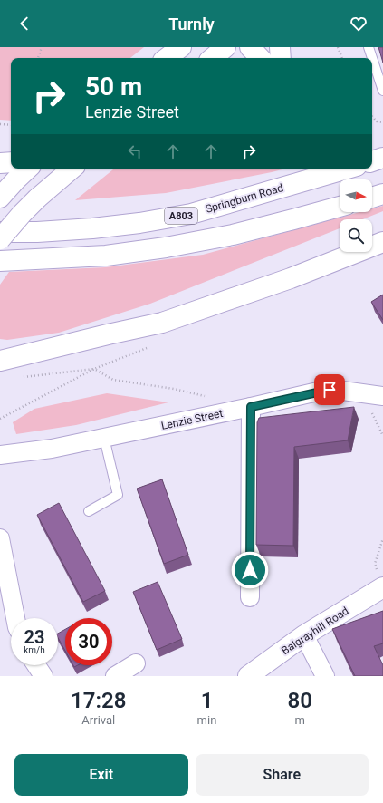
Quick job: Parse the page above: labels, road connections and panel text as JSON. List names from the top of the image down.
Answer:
{
  "streets": {
    "main road": ["Springburn Road", "A803", "Balgrayhill Road"],
    "street": ["Lenzie Street"]
  },
  "north": "right",
  "page": {
    "header": "Turnly",
    "turn": ["50 m", "Lenzie Street"],
    "speed": "23 km/h",
    "limit": "30",
    "eta": [
      "17:28",
      "Arrival",
      "1",
      "min",
      "80",
      "m"
    ],
    "buttons": ["Exit", "Share"]
  }
}
